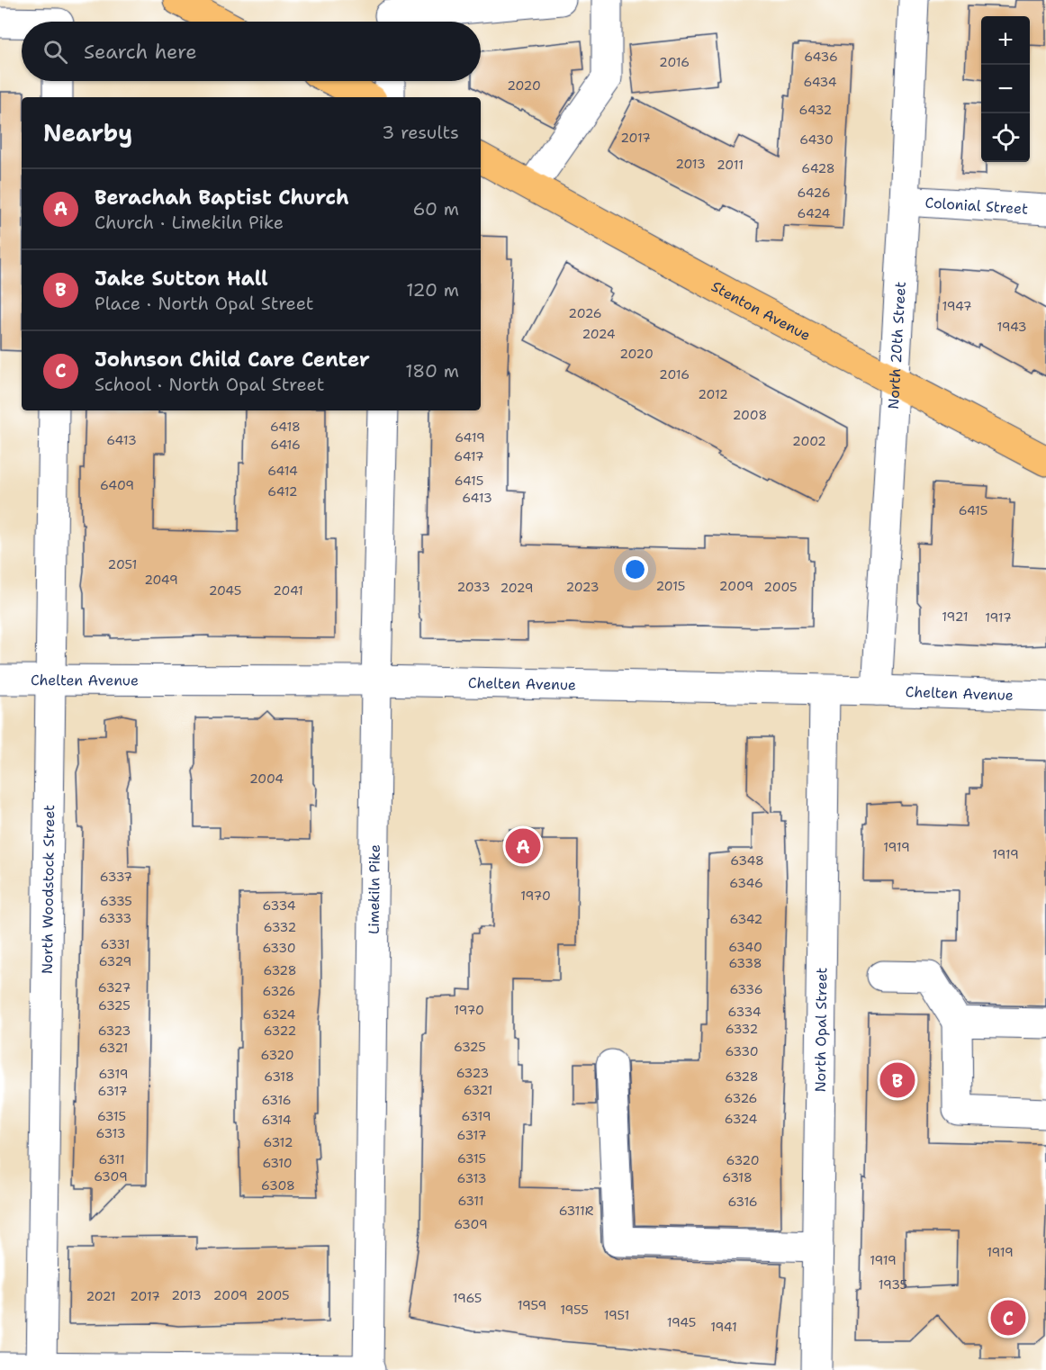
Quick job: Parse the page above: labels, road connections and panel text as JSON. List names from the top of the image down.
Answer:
{
  "streets": {
    "main road": ["Stenton Avenue"],
    "street": [
      "Colonial Street",
      "North 20th Street",
      "Chelten Avenue",
      "Limekiln Pike",
      "North Woodstock Street",
      "North Opal Street"
    ]
  },
  "crossings": [
    ["Colonial Street", "North 20th Street"],
    ["Stenton Avenue", "North 20th Street"],
    ["North 20th Street", "Chelten Avenue"],
    ["Chelten Avenue", "Limekiln Pike"],
    ["Chelten Avenue", "North Woodstock Street"],
    ["Chelten Avenue", "North Opal Street"]
  ],
  "house_numbers": [
    "6436",
    "2016",
    "6434",
    "2020",
    "6432",
    "2017",
    "6430",
    "2013",
    "2011",
    "6428",
    "6426",
    "6424",
    "1947",
    "2026",
    "1943",
    "2024",
    "2020",
    "2016",
    "2012",
    "2008",
    "6418",
    "6419",
    "6413",
    "2002",
    "6416",
    "6417",
    "6414",
    "6415",
    "6409",
    "6412",
    "6413",
    "6415",
    "2051",
    "2049",
    "2015",
    "2009",
    "2033",
    "2023",
    "2005",
    "2029",
    "2045",
    "2041",
    "1921",
    "1917",
    "2004",
    "1919",
    "1919",
    "6348",
    "6337",
    "6346",
    "1970",
    "6335",
    "6334",
    "6333",
    "6342",
    "6332",
    "6331",
    "6340",
    "6330",
    "6329",
    "6338",
    "6328",
    "6327",
    "6336",
    "6326",
    "6325",
    "1970",
    "6334",
    "6324",
    "6332",
    "6323",
    "6322",
    "6325",
    "6321",
    "6330",
    "6320",
    "6323",
    "6319",
    "6318",
    "6328",
    "6321",
    "6317",
    "6326",
    "6316",
    "6315",
    "6319",
    "6324",
    "6314",
    "6313",
    "6317",
    "6312",
    "6315",
    "6311",
    "6320",
    "6310",
    "6309",
    "6318",
    "6313",
    "6308",
    "6311",
    "6316",
    "6311R",
    "6309",
    "1919",
    "1919",
    "1935",
    "2013",
    "2009",
    "2005",
    "2021",
    "2017",
    "1965",
    "1959",
    "1955",
    "1951",
    "1945",
    "1941"
  ],
  "page": {
    "map_buttons": ["+", "−"],
    "search": "Search here",
    "heading": ["Nearby", "3 results"],
    "list": [
      {
        "mark": "A",
        "name": "Berachah Baptist Church",
        "note": "Church · Limekiln Pike",
        "value": "60 m"
      },
      {
        "mark": "B",
        "name": "Jake Sutton Hall",
        "note": "Place · North Opal Street",
        "value": "120 m"
      },
      {
        "mark": "C",
        "name": "Johnson Child Care Center",
        "note": "School · North Opal Street",
        "value": "180 m"
      }
    ],
    "pins": ["A", "B", "C"]
  }
}
